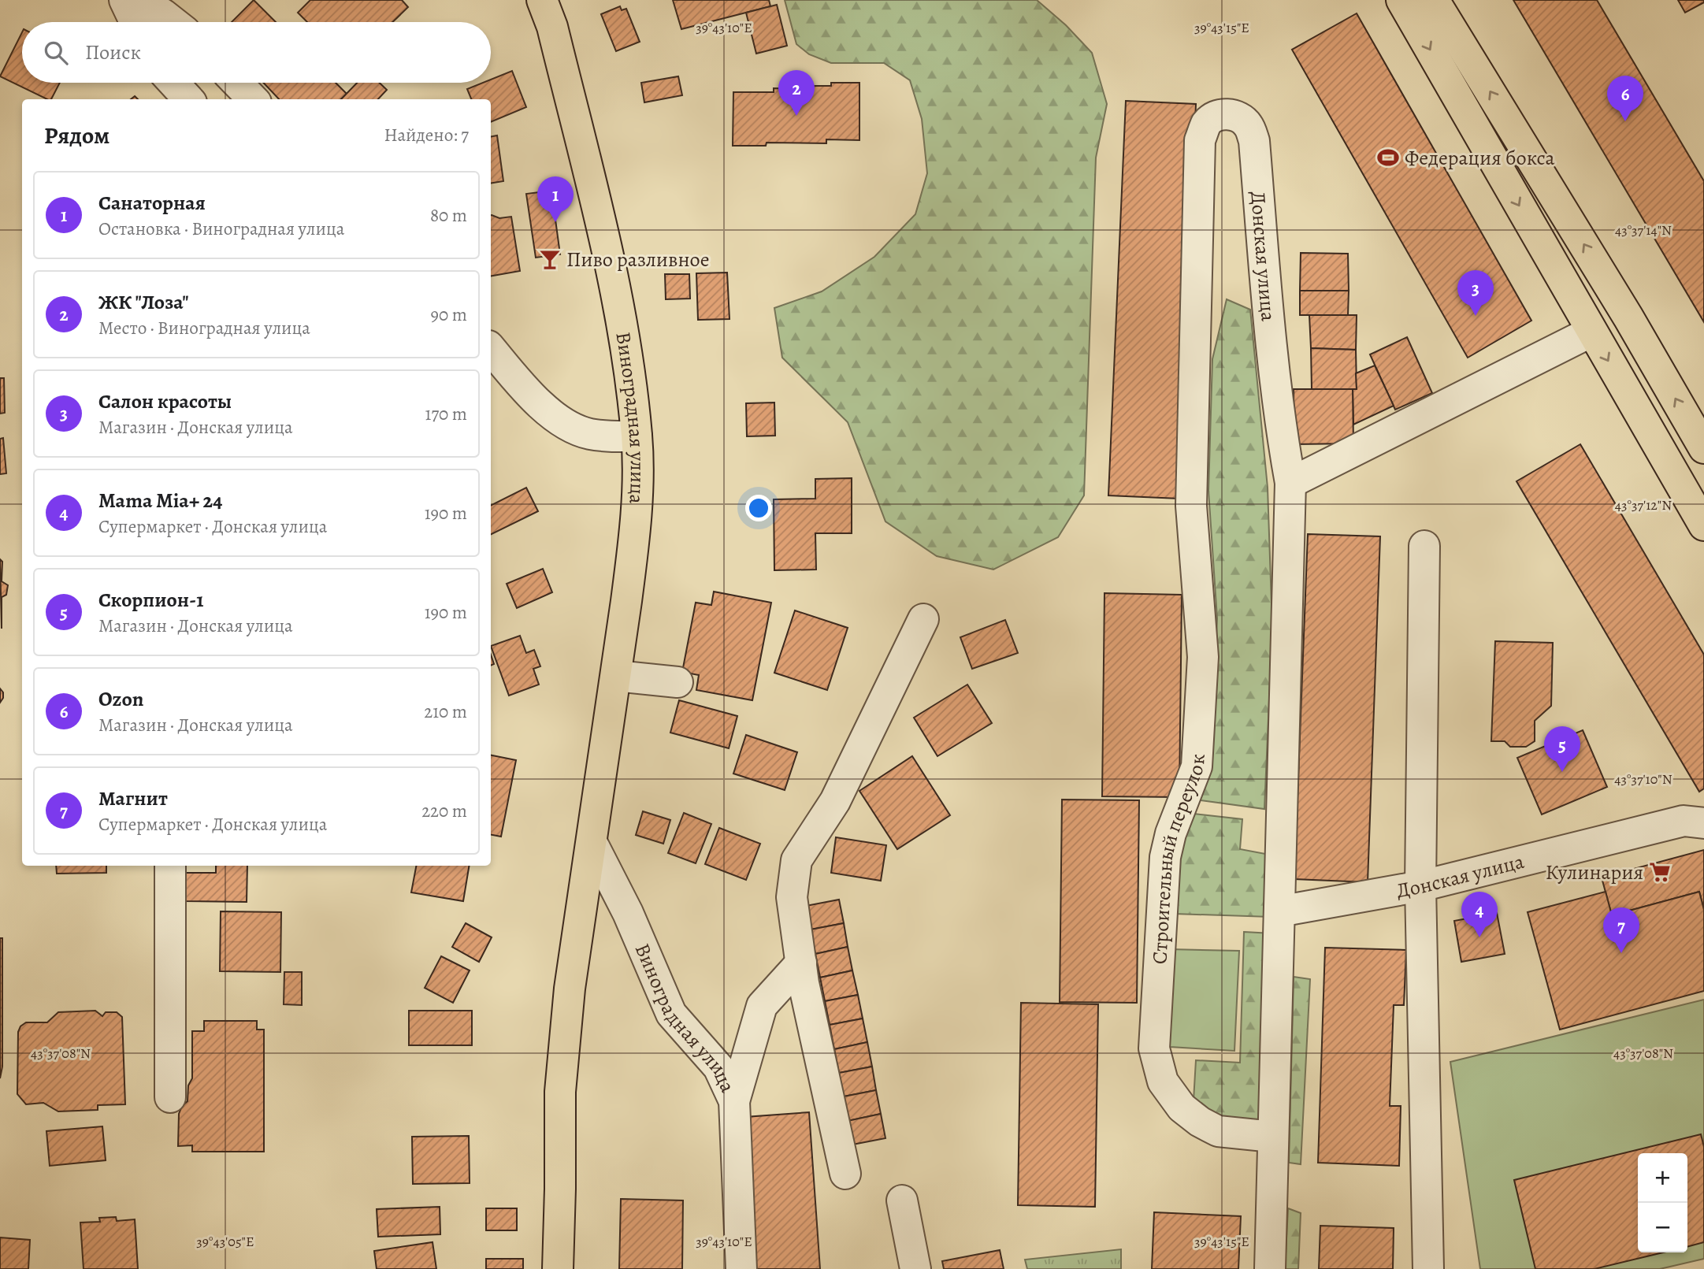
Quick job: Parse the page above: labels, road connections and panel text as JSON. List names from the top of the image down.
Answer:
{
  "streets": {
    "main road": ["Виноградная улица"],
    "street": ["Донская улица", "Строительный переулок"]
  },
  "crossings": [
    ["Донская улица", "Строительный переулок"]
  ],
  "places": {
    "sports": ["Федерация бокса"],
    "bar": ["Пиво разливное"],
    "supermarket": ["Кулинария"]
  },
  "page": {
    "search": "Поиск",
    "pins": [
      "2",
      "6",
      "1",
      "3",
      "5",
      "4",
      "7"
    ],
    "heading": ["Рядом", "Найдено: 7"],
    "list": [
      {
        "mark": "1",
        "name": "Санаторная",
        "note": "Остановка · Виноградная улица",
        "value": "80 m"
      },
      {
        "mark": "2",
        "name": "ЖК \"Лоза\"",
        "note": "Место · Виноградная улица",
        "value": "90 m"
      },
      {
        "mark": "3",
        "name": "Салон красоты",
        "note": "Магазин · Донская улица",
        "value": "170 m"
      },
      {
        "mark": "4",
        "name": "Mama Mia+ 24",
        "note": "Супермаркет · Донская улица",
        "value": "190 m"
      },
      {
        "mark": "5",
        "name": "Скорпион-1",
        "note": "Магазин · Донская улица",
        "value": "190 m"
      },
      {
        "mark": "6",
        "name": "Ozon",
        "note": "Магазин · Донская улица",
        "value": "210 m"
      },
      {
        "mark": "7",
        "name": "Магнит",
        "note": "Супермаркет · Донская улица",
        "value": "220 m"
      }
    ],
    "map_buttons": ["+", "−"]
  },
  "coordinates": [
    "39°43'10\"E",
    "39°43'15\"E",
    "43°37'14\"N",
    "43°37'12\"N",
    "43°37'10\"N",
    "43°37'08\"N",
    "39°43'05\"E"
  ]
}
